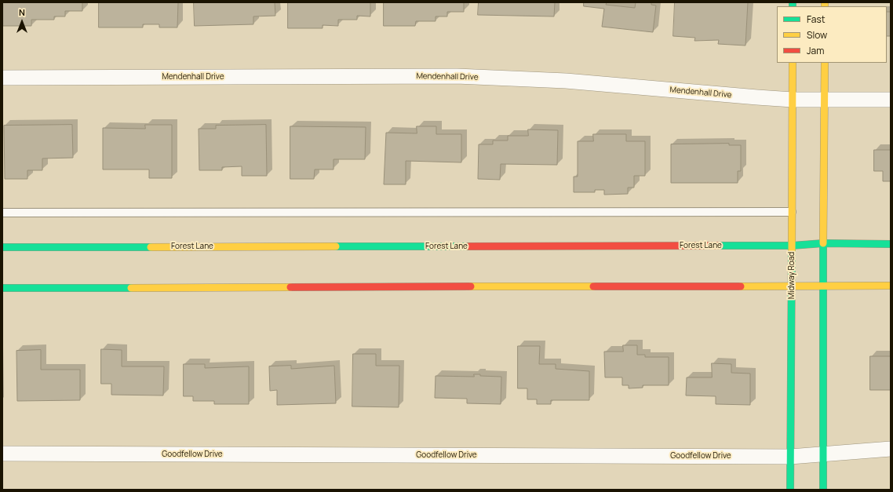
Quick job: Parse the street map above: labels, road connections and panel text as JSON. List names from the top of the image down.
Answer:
{
  "streets": {
    "main road": ["Forest Lane", "Midway Road"],
    "street": ["Mendenhall Drive", "Goodfellow Drive"]
  },
  "crossings": [
    ["Mendenhall Drive", "Midway Road"],
    ["Forest Lane", "Midway Road"],
    ["Midway Road", "Goodfellow Drive"]
  ],
  "legend": ["Fast", "Slow", "Jam"],
  "north": "top"
}
